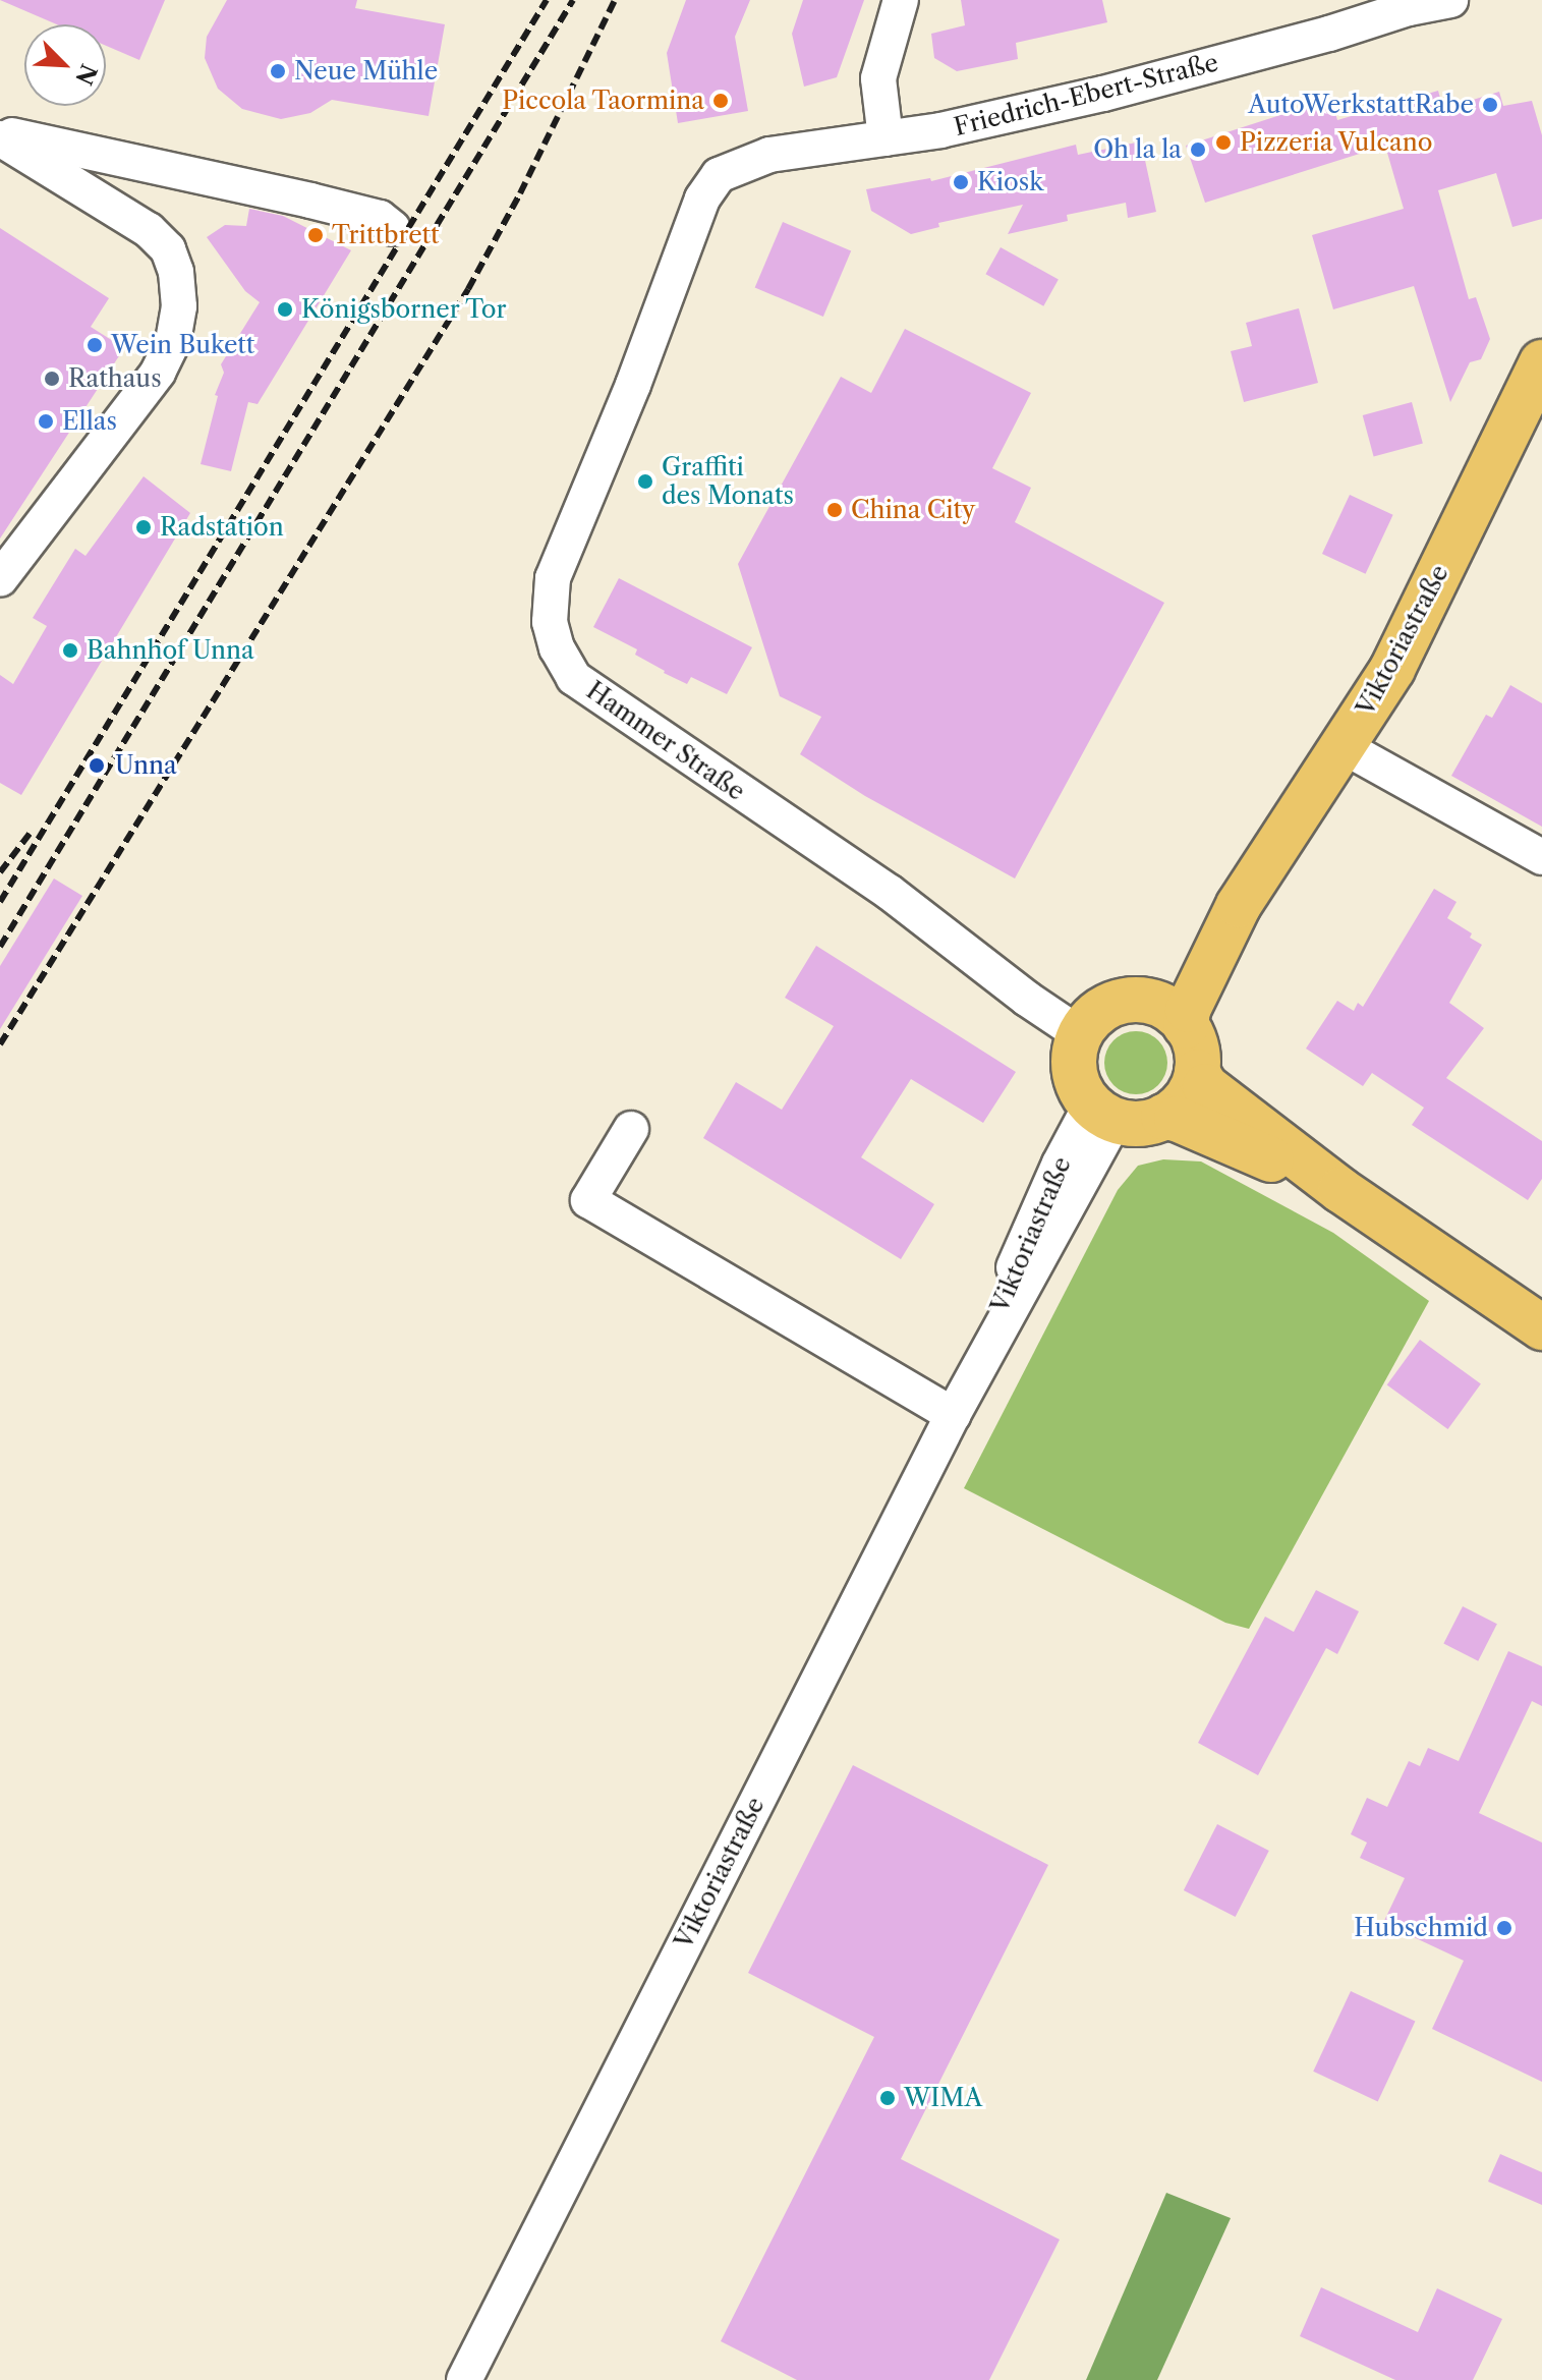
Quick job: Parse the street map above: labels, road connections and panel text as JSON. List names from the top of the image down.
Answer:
{
  "streets": {
    "main road": ["Viktoriastraße"],
    "street": ["Friedrich-Ebert-Straße", "Hammer Straße"]
  },
  "crossings": [
    ["Friedrich-Ebert-Straße", "Hammer Straße"],
    ["Viktoriastraße", "Hammer Straße"]
  ],
  "places": [
    "Neue Mühle",
    "Piccola Taormina",
    "AutoWerkstattRabe",
    "Pizzeria Vulcano",
    "Oh la la",
    "Kiosk",
    "Trittbrett",
    "Königsborner Tor",
    "Wein Bukett",
    "Rathaus",
    "Ellas",
    "Graffiti des Monats",
    "China City",
    "Radstation",
    "Bahnhof Unna",
    "Unna",
    "Hubschmid",
    "WIMA"
  ],
  "north": "bottom right"
}
